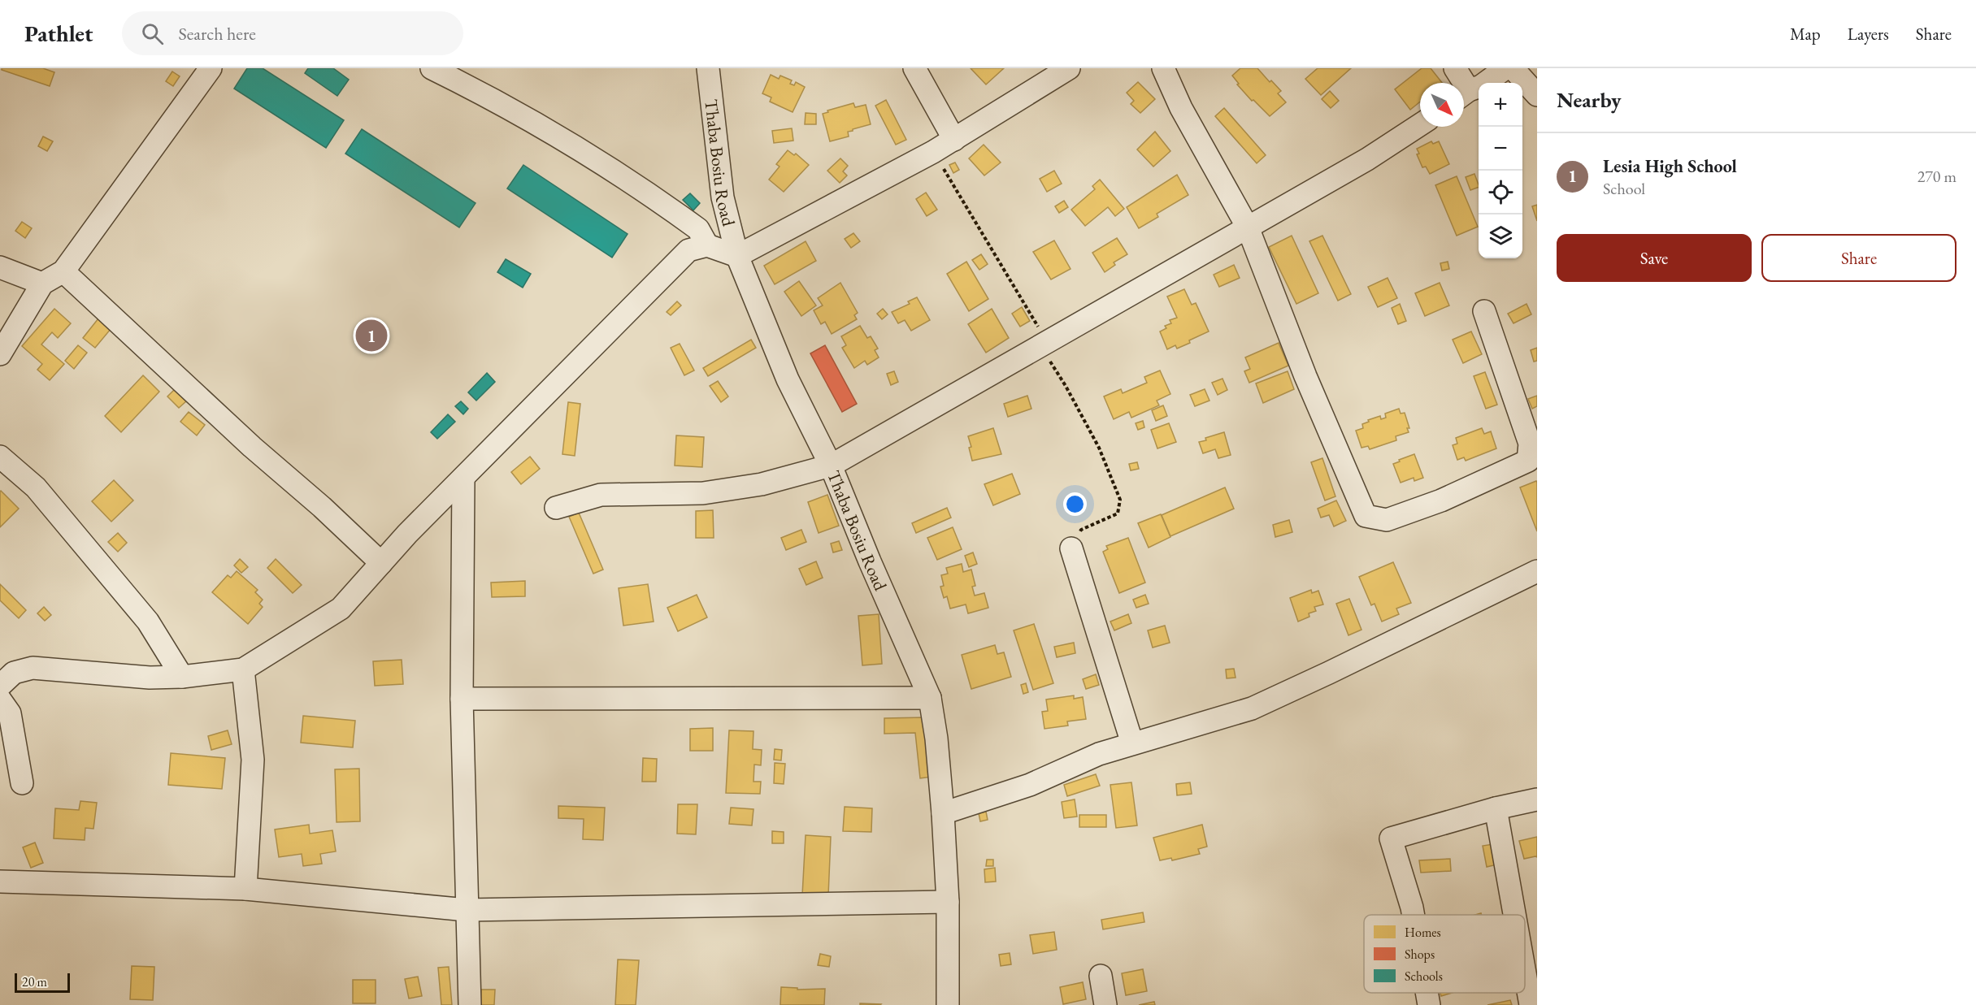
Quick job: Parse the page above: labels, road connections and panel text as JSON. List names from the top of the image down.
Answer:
{
  "streets": {
    "street": ["Thaba Bosiu Road"]
  },
  "legend": ["Homes", "Shops", "Schools"],
  "scale_bar": "20 m",
  "north": "bottom right",
  "page": {
    "header": "Pathlet",
    "search": "Search here",
    "nav": ["Map", "Layers", "Share"],
    "heading": "Nearby",
    "map_buttons": ["+", "−"],
    "list": [
      {
        "mark": "1",
        "name": "Lesia High School",
        "note": "School",
        "value": "270 m"
      }
    ],
    "buttons": ["Save", "Share"],
    "pins": "1",
    "scale": "20 m"
  }
}
